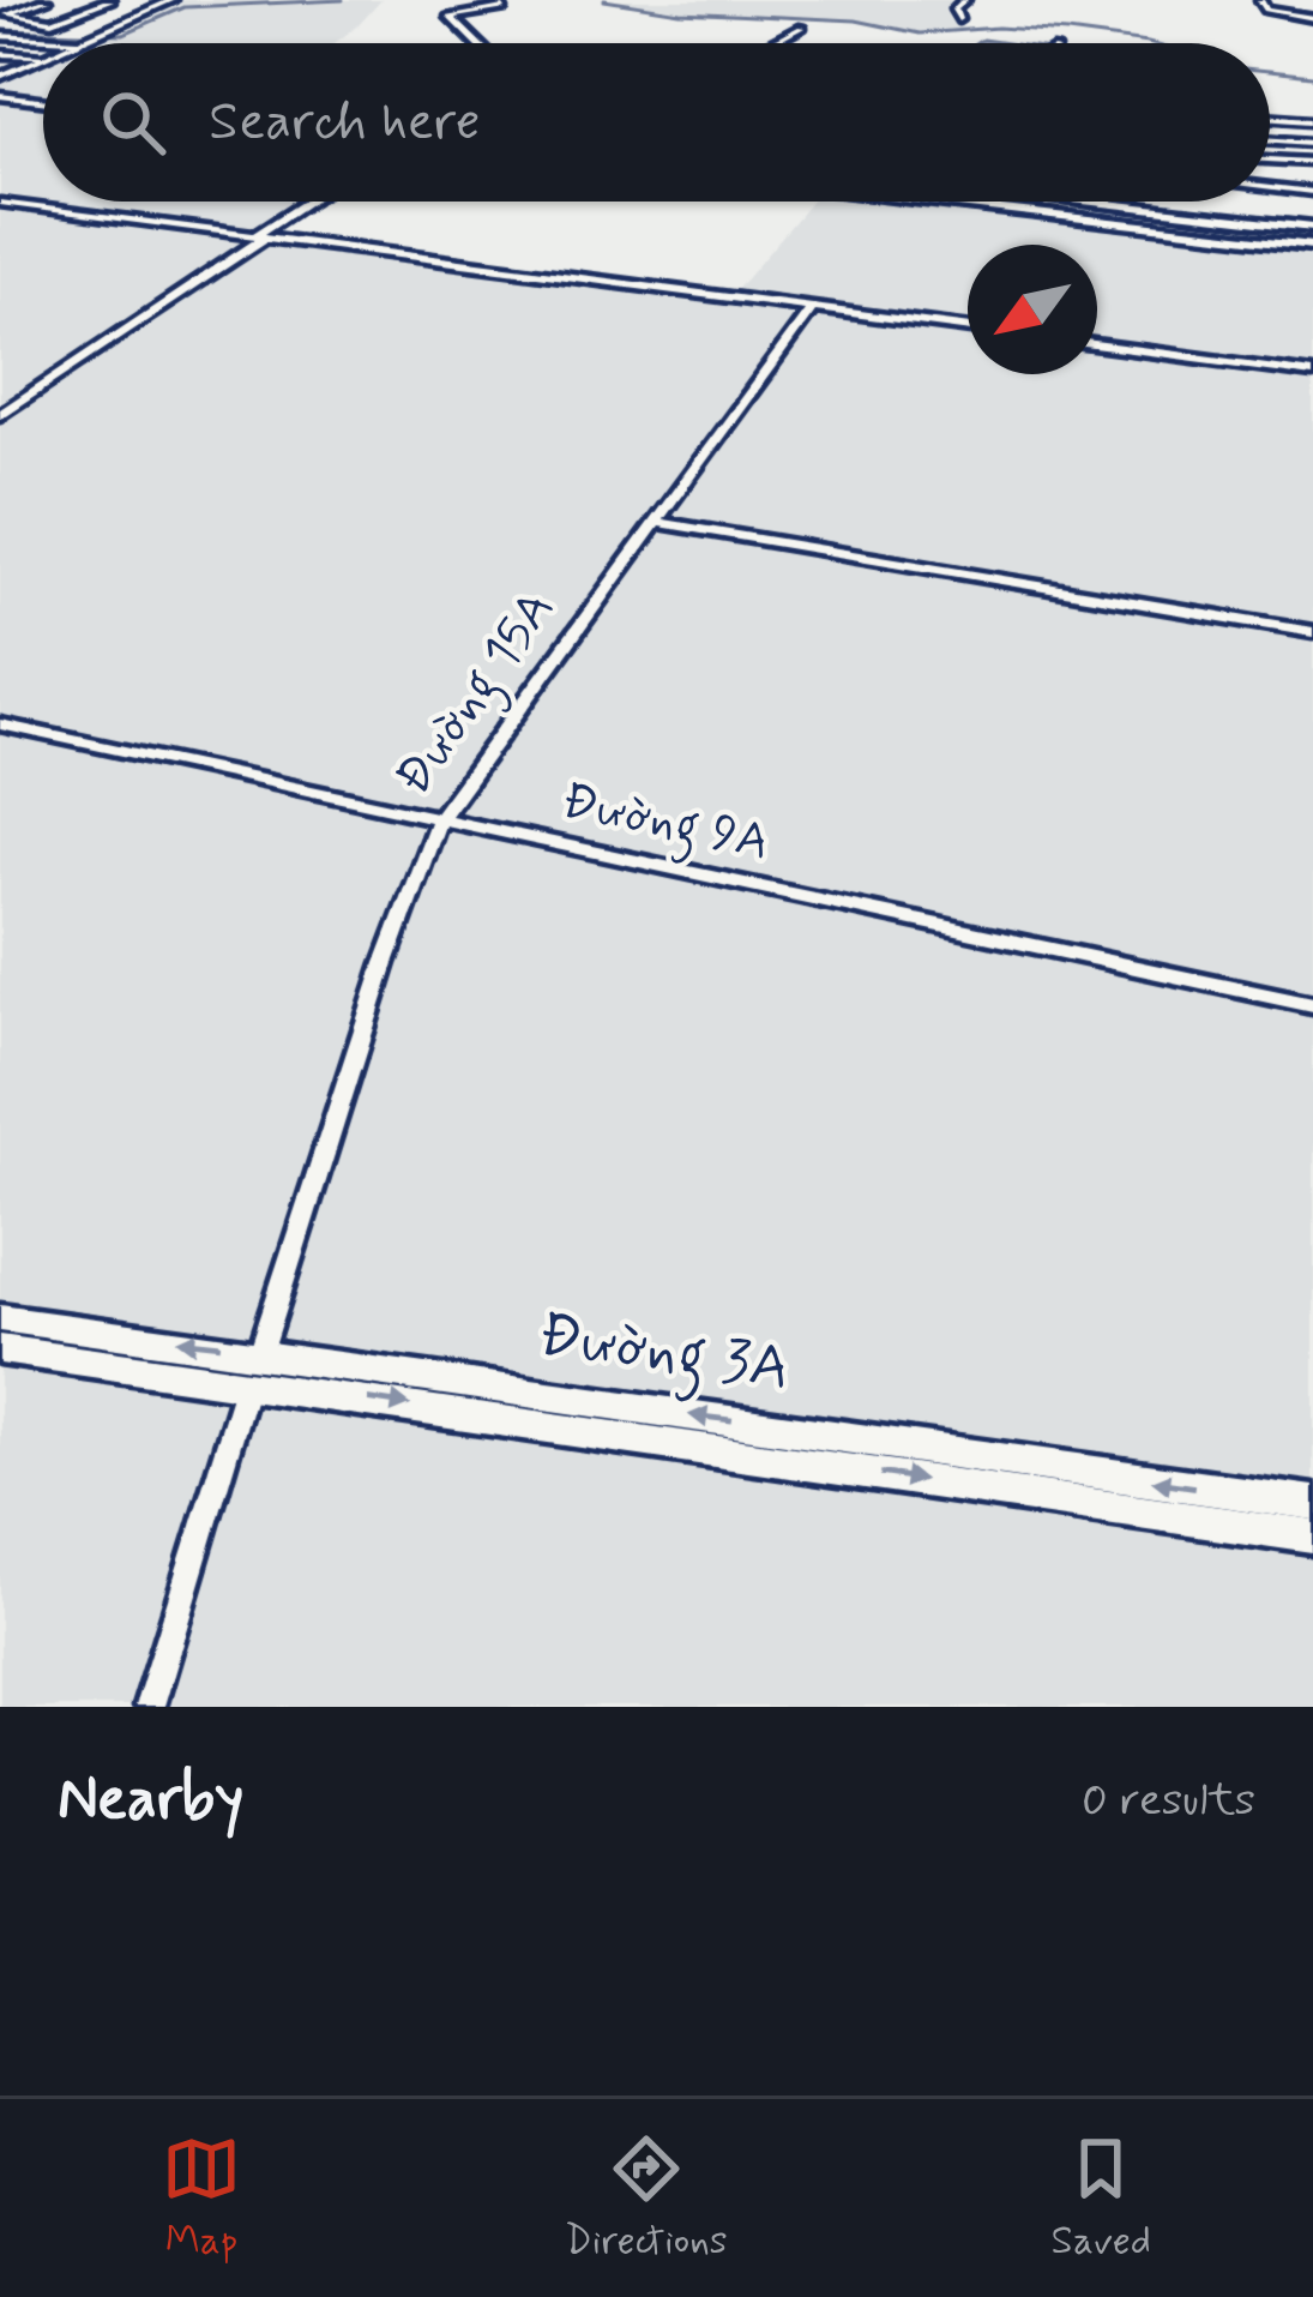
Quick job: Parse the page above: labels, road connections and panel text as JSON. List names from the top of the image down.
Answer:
{
  "streets": {
    "street": ["Đường 15A", "Đường 9A", "Đường 3A"]
  },
  "crossings": [
    ["Đường 15A", "Đường 9A"],
    ["Đường 15A", "Đường 3A"]
  ],
  "north": "bottom left",
  "page": {
    "search": "Search here",
    "heading": ["Nearby", "0 results"],
    "nav": ["Map", "Directions", "Saved"]
  }
}
